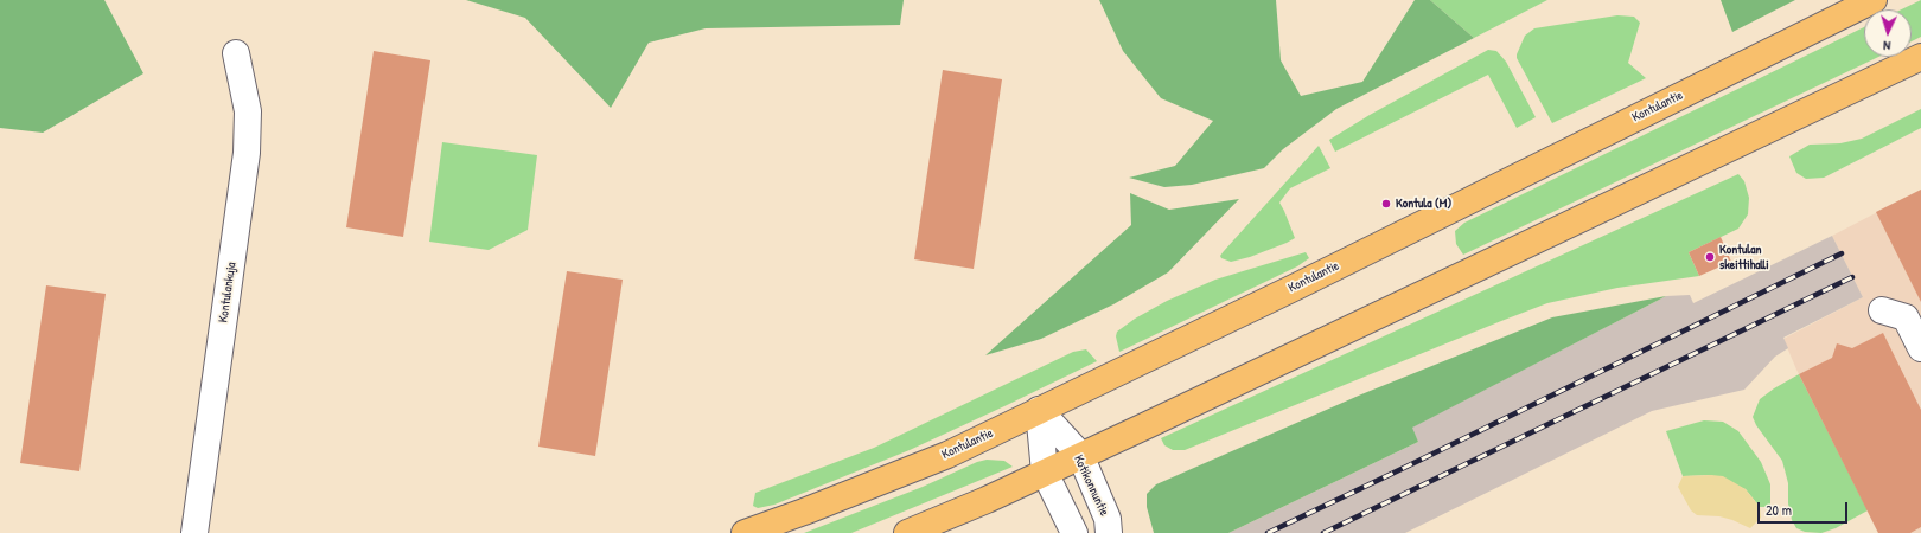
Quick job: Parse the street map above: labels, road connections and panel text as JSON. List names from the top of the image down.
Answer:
{
  "streets": {
    "main road": ["Kontulantie"],
    "street": ["Kontulankuja", "Kotikonnuntie"]
  },
  "crossings": [
    ["Kontulantie", "Kotikonnuntie"]
  ],
  "places": ["Kontula (M)", "Kontulan skeittihalli"],
  "scale_bar": "20 m",
  "north": "bottom"
}
